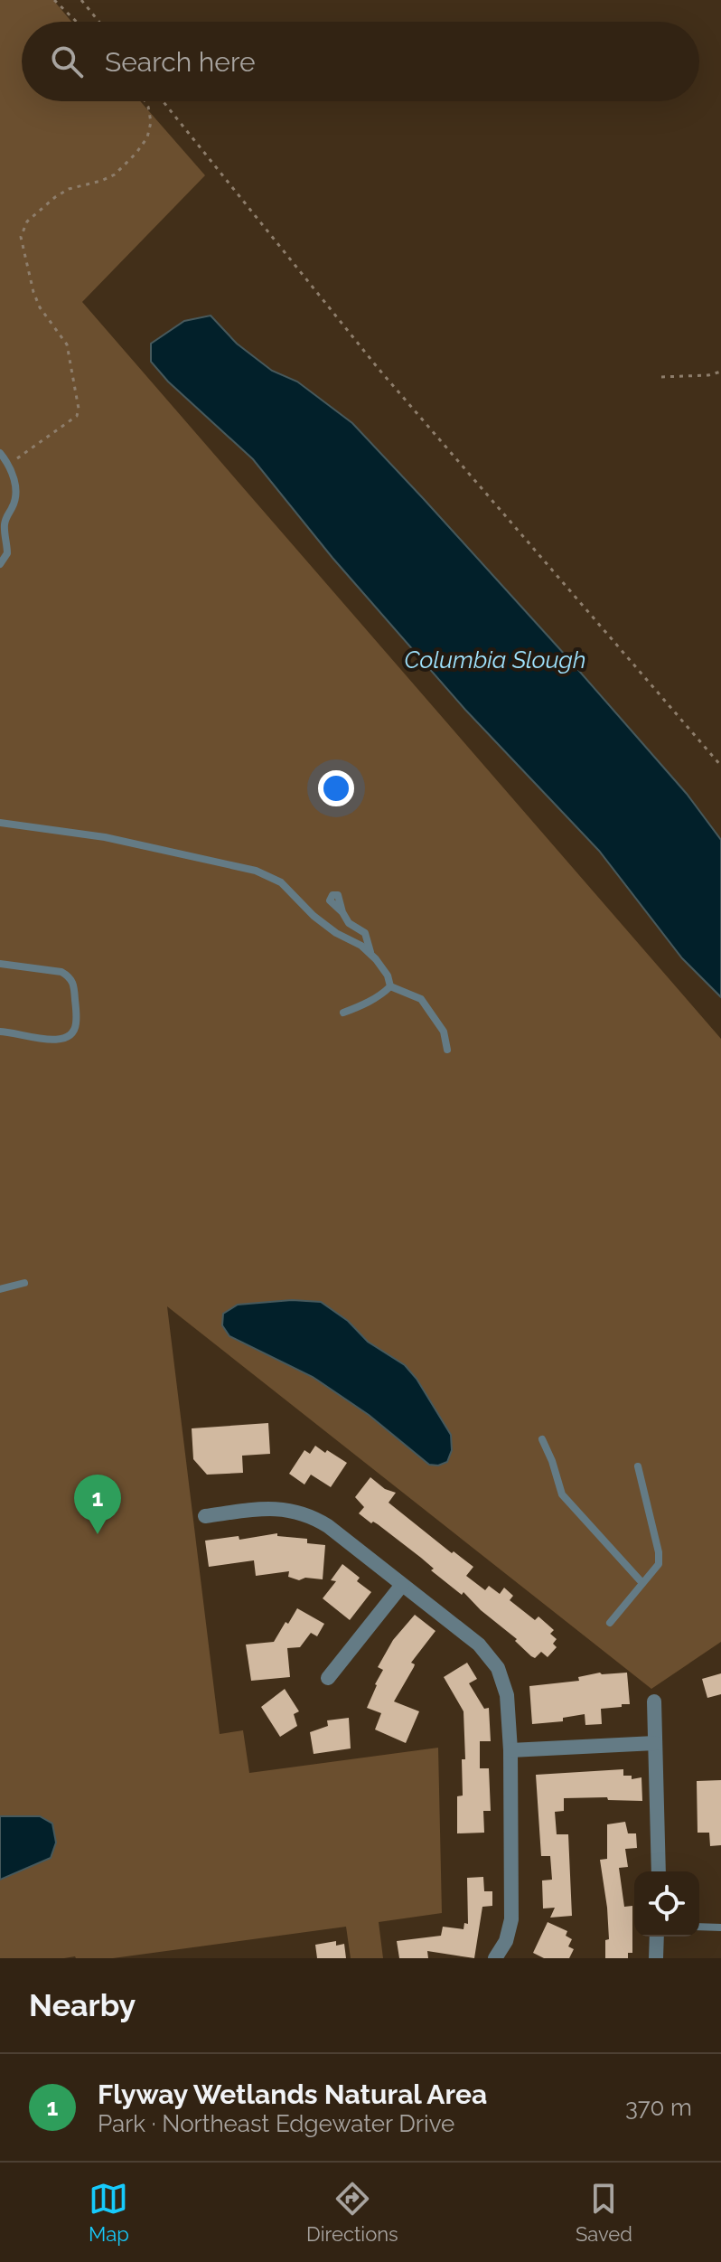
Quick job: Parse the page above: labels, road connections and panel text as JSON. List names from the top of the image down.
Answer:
{
  "water": ["Columbia Slough"],
  "page": {
    "search": "Search here",
    "pins": "1",
    "heading": "Nearby",
    "list": [
      {
        "mark": "1",
        "name": "Flyway Wetlands Natural Area",
        "note": "Park · Northeast Edgewater Drive",
        "value": "370 m"
      }
    ],
    "nav": ["Map", "Directions", "Saved"]
  }
}
